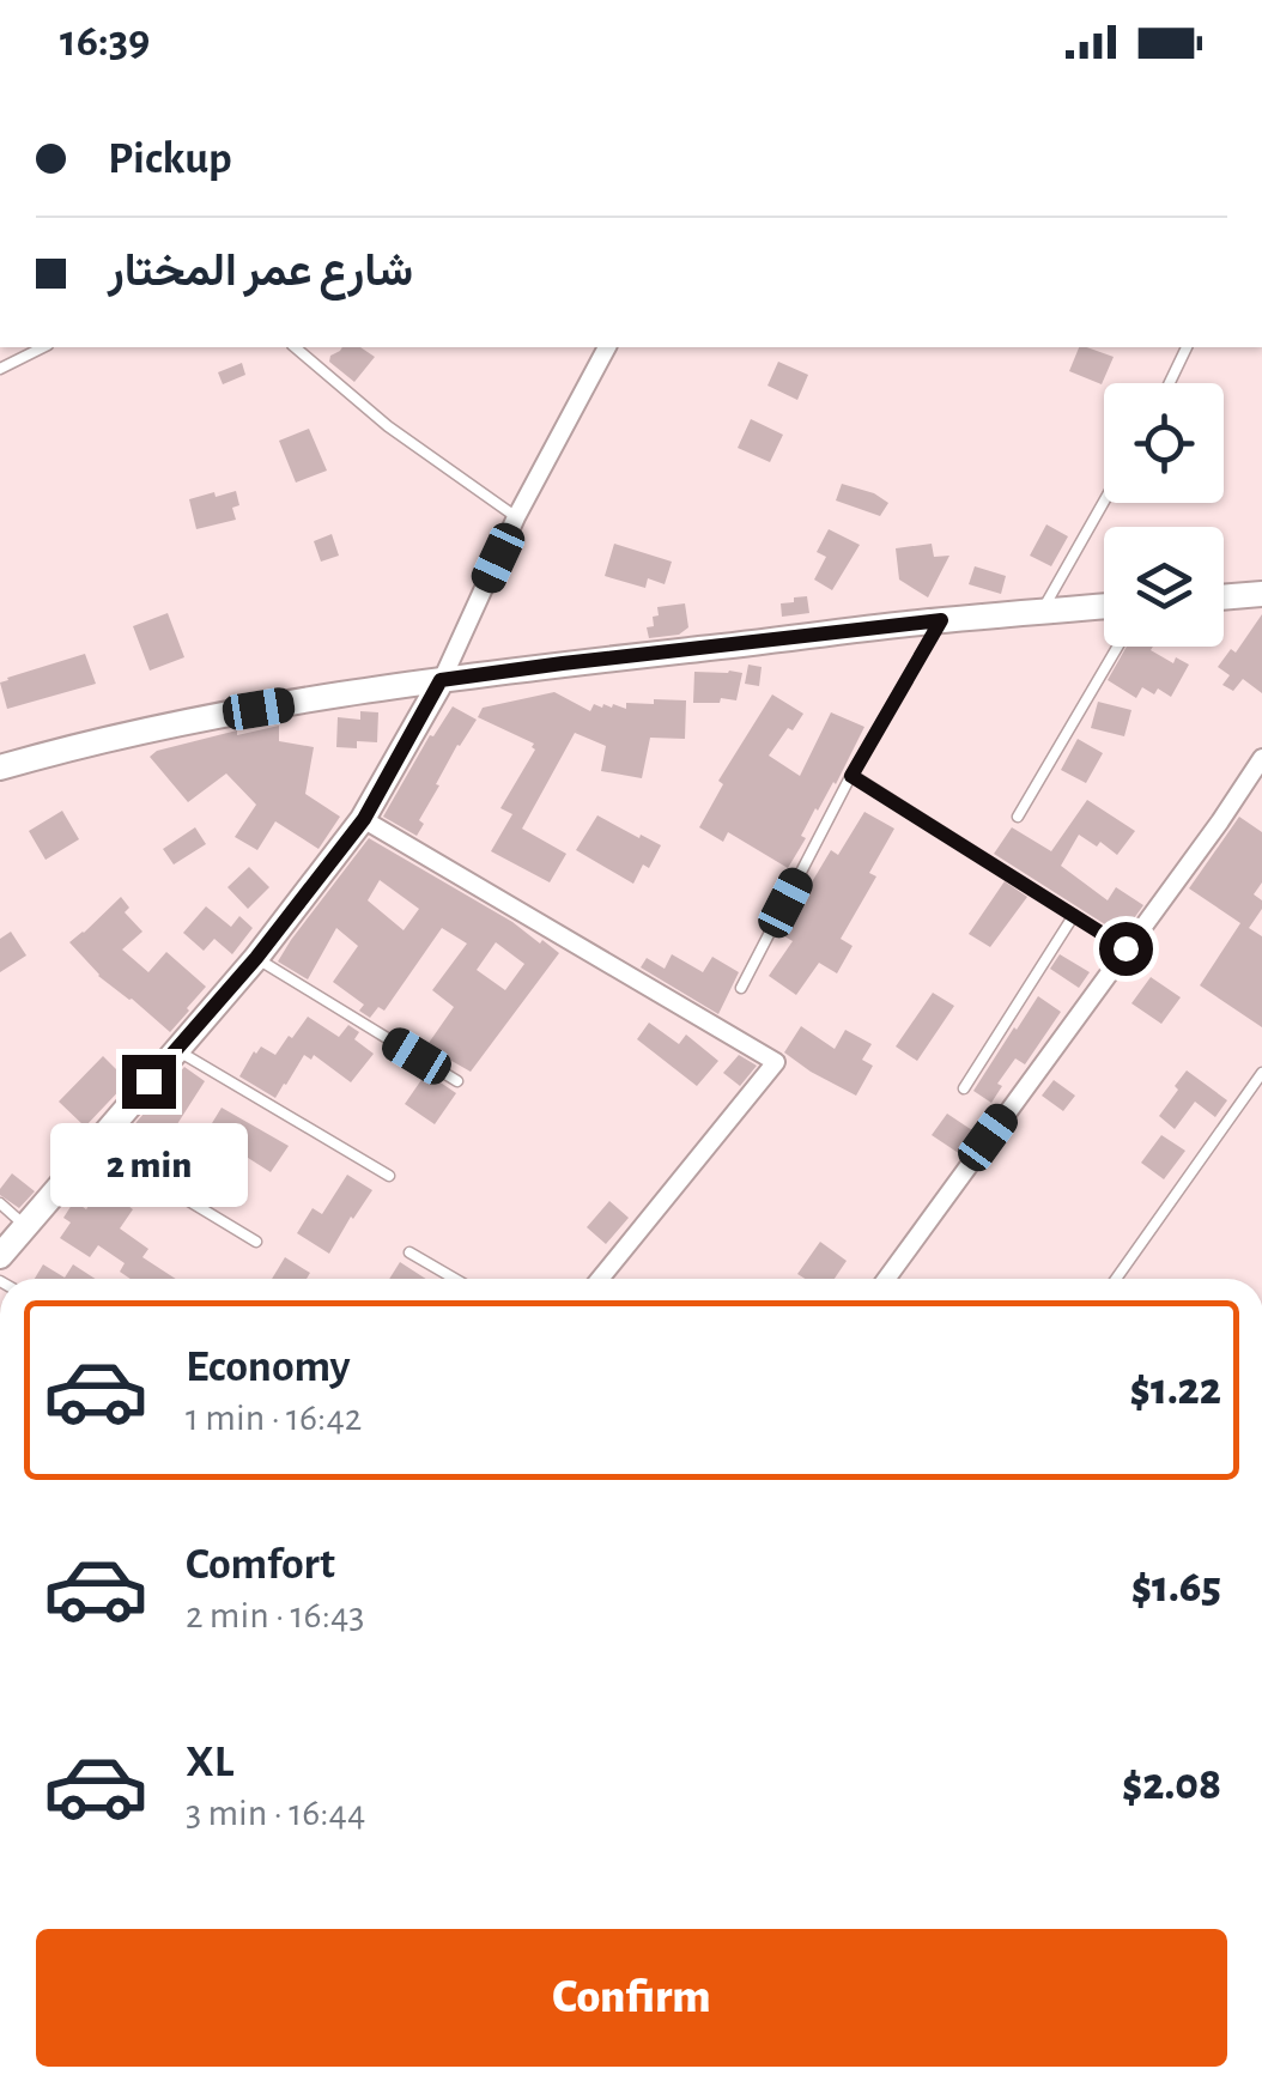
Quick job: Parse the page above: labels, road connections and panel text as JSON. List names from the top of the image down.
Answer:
{
  "page": {
    "status": "16:39",
    "banner": ["Pickup", "شارع عمر المختار"],
    "bubble": "2 min",
    "list": [
      {
        "name": "Economy",
        "note": "1 min · 16:42",
        "value": "$1.22"
      },
      {
        "name": "Comfort",
        "note": "2 min · 16:43",
        "value": "$1.65"
      },
      {
        "name": "XL",
        "note": "3 min · 16:44",
        "value": "$2.08"
      }
    ],
    "buttons": "Confirm"
  }
}
